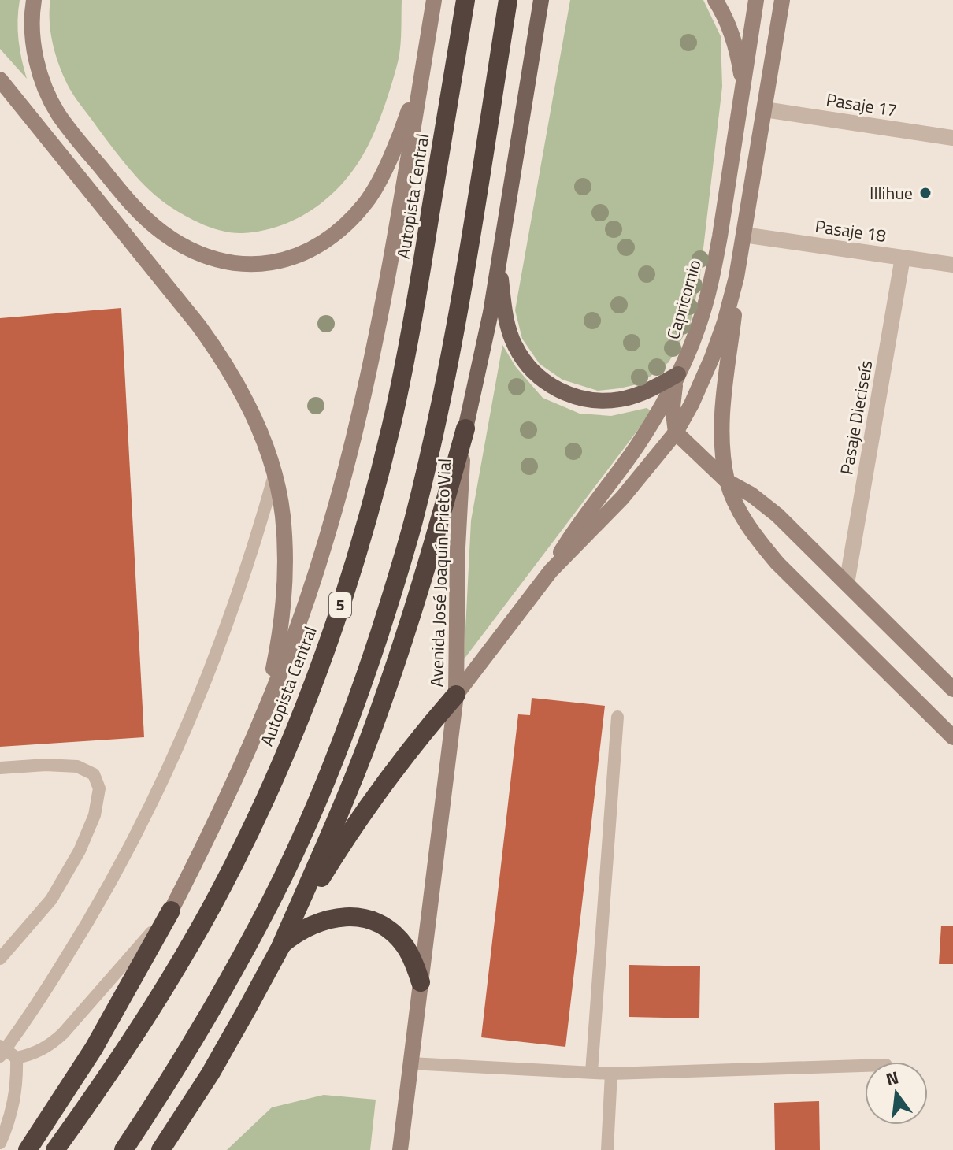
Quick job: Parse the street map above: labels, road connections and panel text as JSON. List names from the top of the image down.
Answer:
{
  "streets": {
    "highway": ["Autopista Central", "5"],
    "main road": ["Capricornio", "Avenida José Joaquín Prieto Vial"],
    "street": ["Pasaje 17", "Pasaje 18", "Pasaje Dieciseís"]
  },
  "crossings": [
    ["Pasaje 17", "Capricornio"],
    ["Pasaje 18", "Capricornio"],
    ["Pasaje 18", "Pasaje Dieciseís"],
    ["Capricornio", "Avenida José Joaquín Prieto Vial"]
  ],
  "places": ["Illihue"],
  "north": "top"
}
